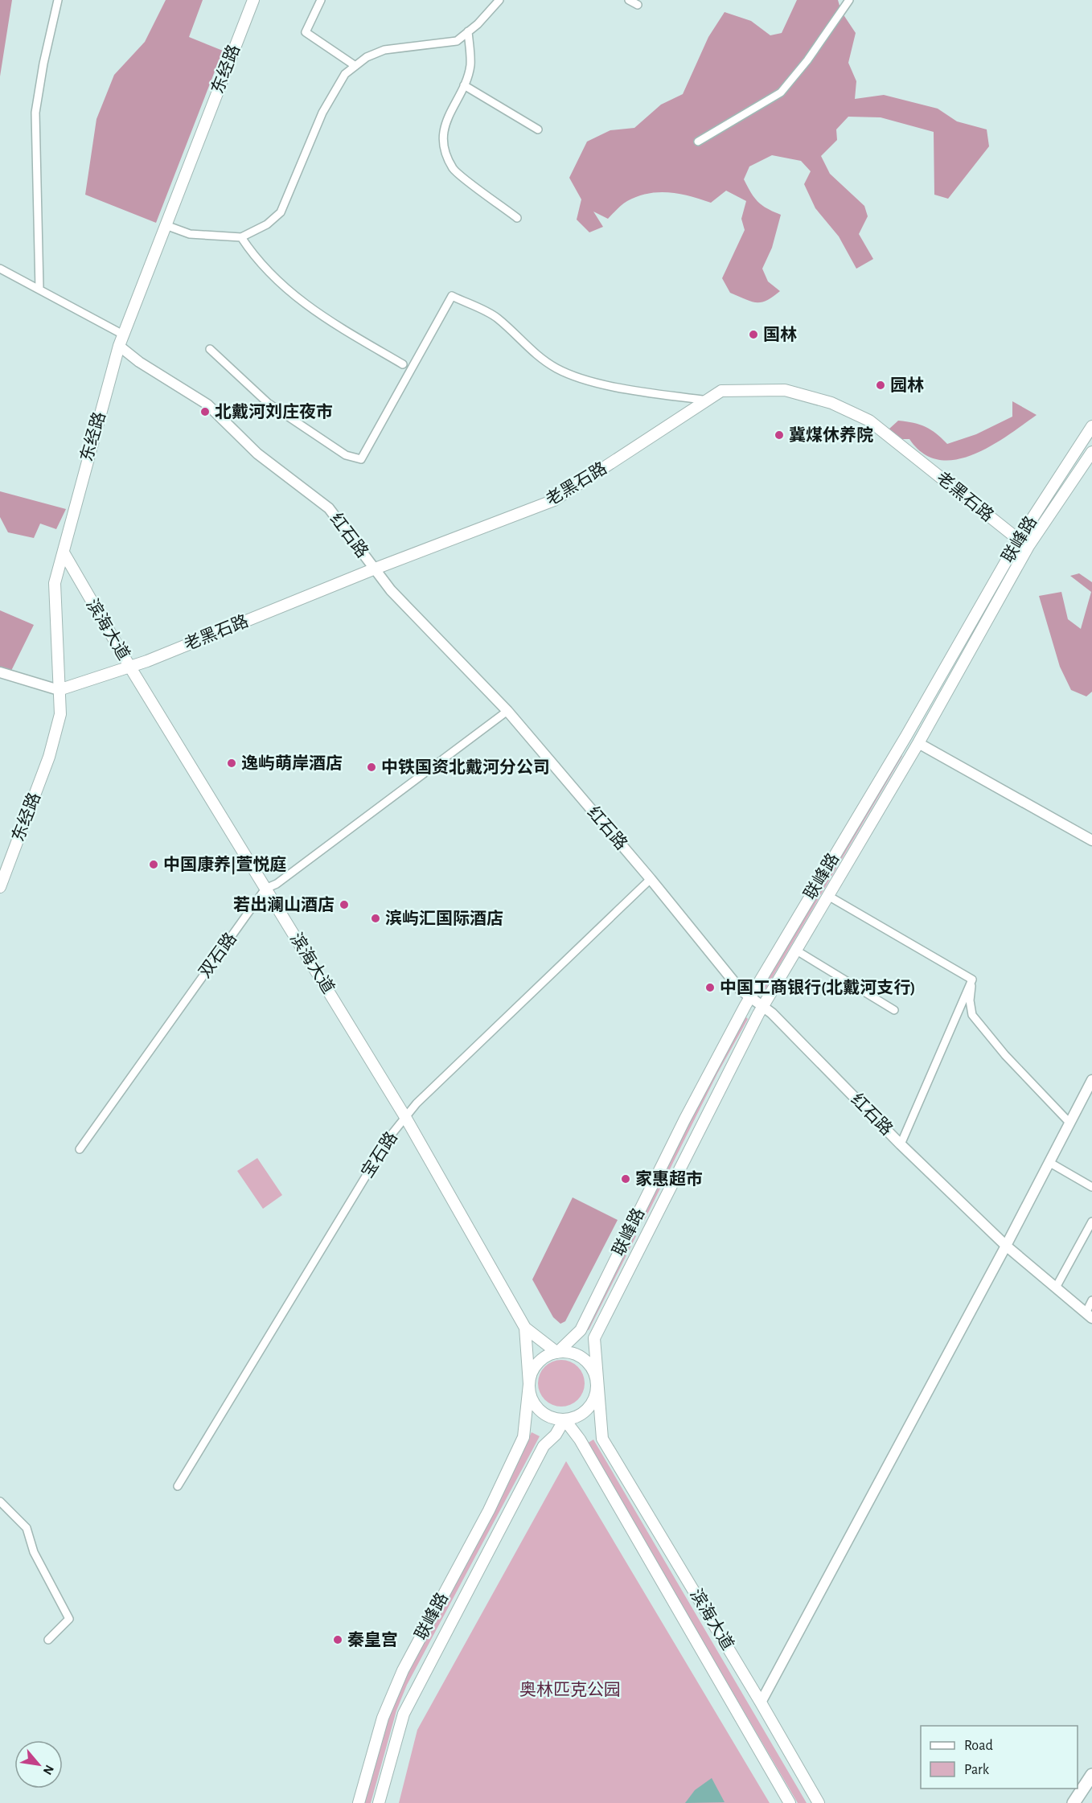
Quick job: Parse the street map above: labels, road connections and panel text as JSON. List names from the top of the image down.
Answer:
{
  "streets": {
    "main road": [
      "东经路",
      "老黑石路",
      "联峰路",
      "滨海大道"
    ],
    "street": ["红石路", "双石路", "宝石路"]
  },
  "crossings": [
    ["东经路", "老黑石路"],
    ["东经路", "红石路"],
    ["东经路", "滨海大道"],
    ["老黑石路", "红石路"],
    ["老黑石路", "联峰路"],
    ["老黑石路", "滨海大道"],
    ["红石路", "联峰路"],
    ["红石路", "双石路"],
    ["红石路", "宝石路"],
    ["联峰路", "滨海大道"],
    ["滨海大道", "双石路"],
    ["滨海大道", "宝石路"]
  ],
  "parks": ["奥林匹克公园"],
  "places": [
    "国林",
    "园林",
    "北戴河刘庄夜市",
    "冀煤休养院",
    "逸屿萌岸酒店",
    "中铁国资北戴河分公司",
    "中国康养|萱悦庭",
    "若出澜山酒店",
    "滨屿汇国际酒店",
    "中国工商银行(北戴河支行)",
    "家惠超市",
    "秦皇宫"
  ],
  "legend": ["Road", "Park"],
  "north": "bottom right"
}
